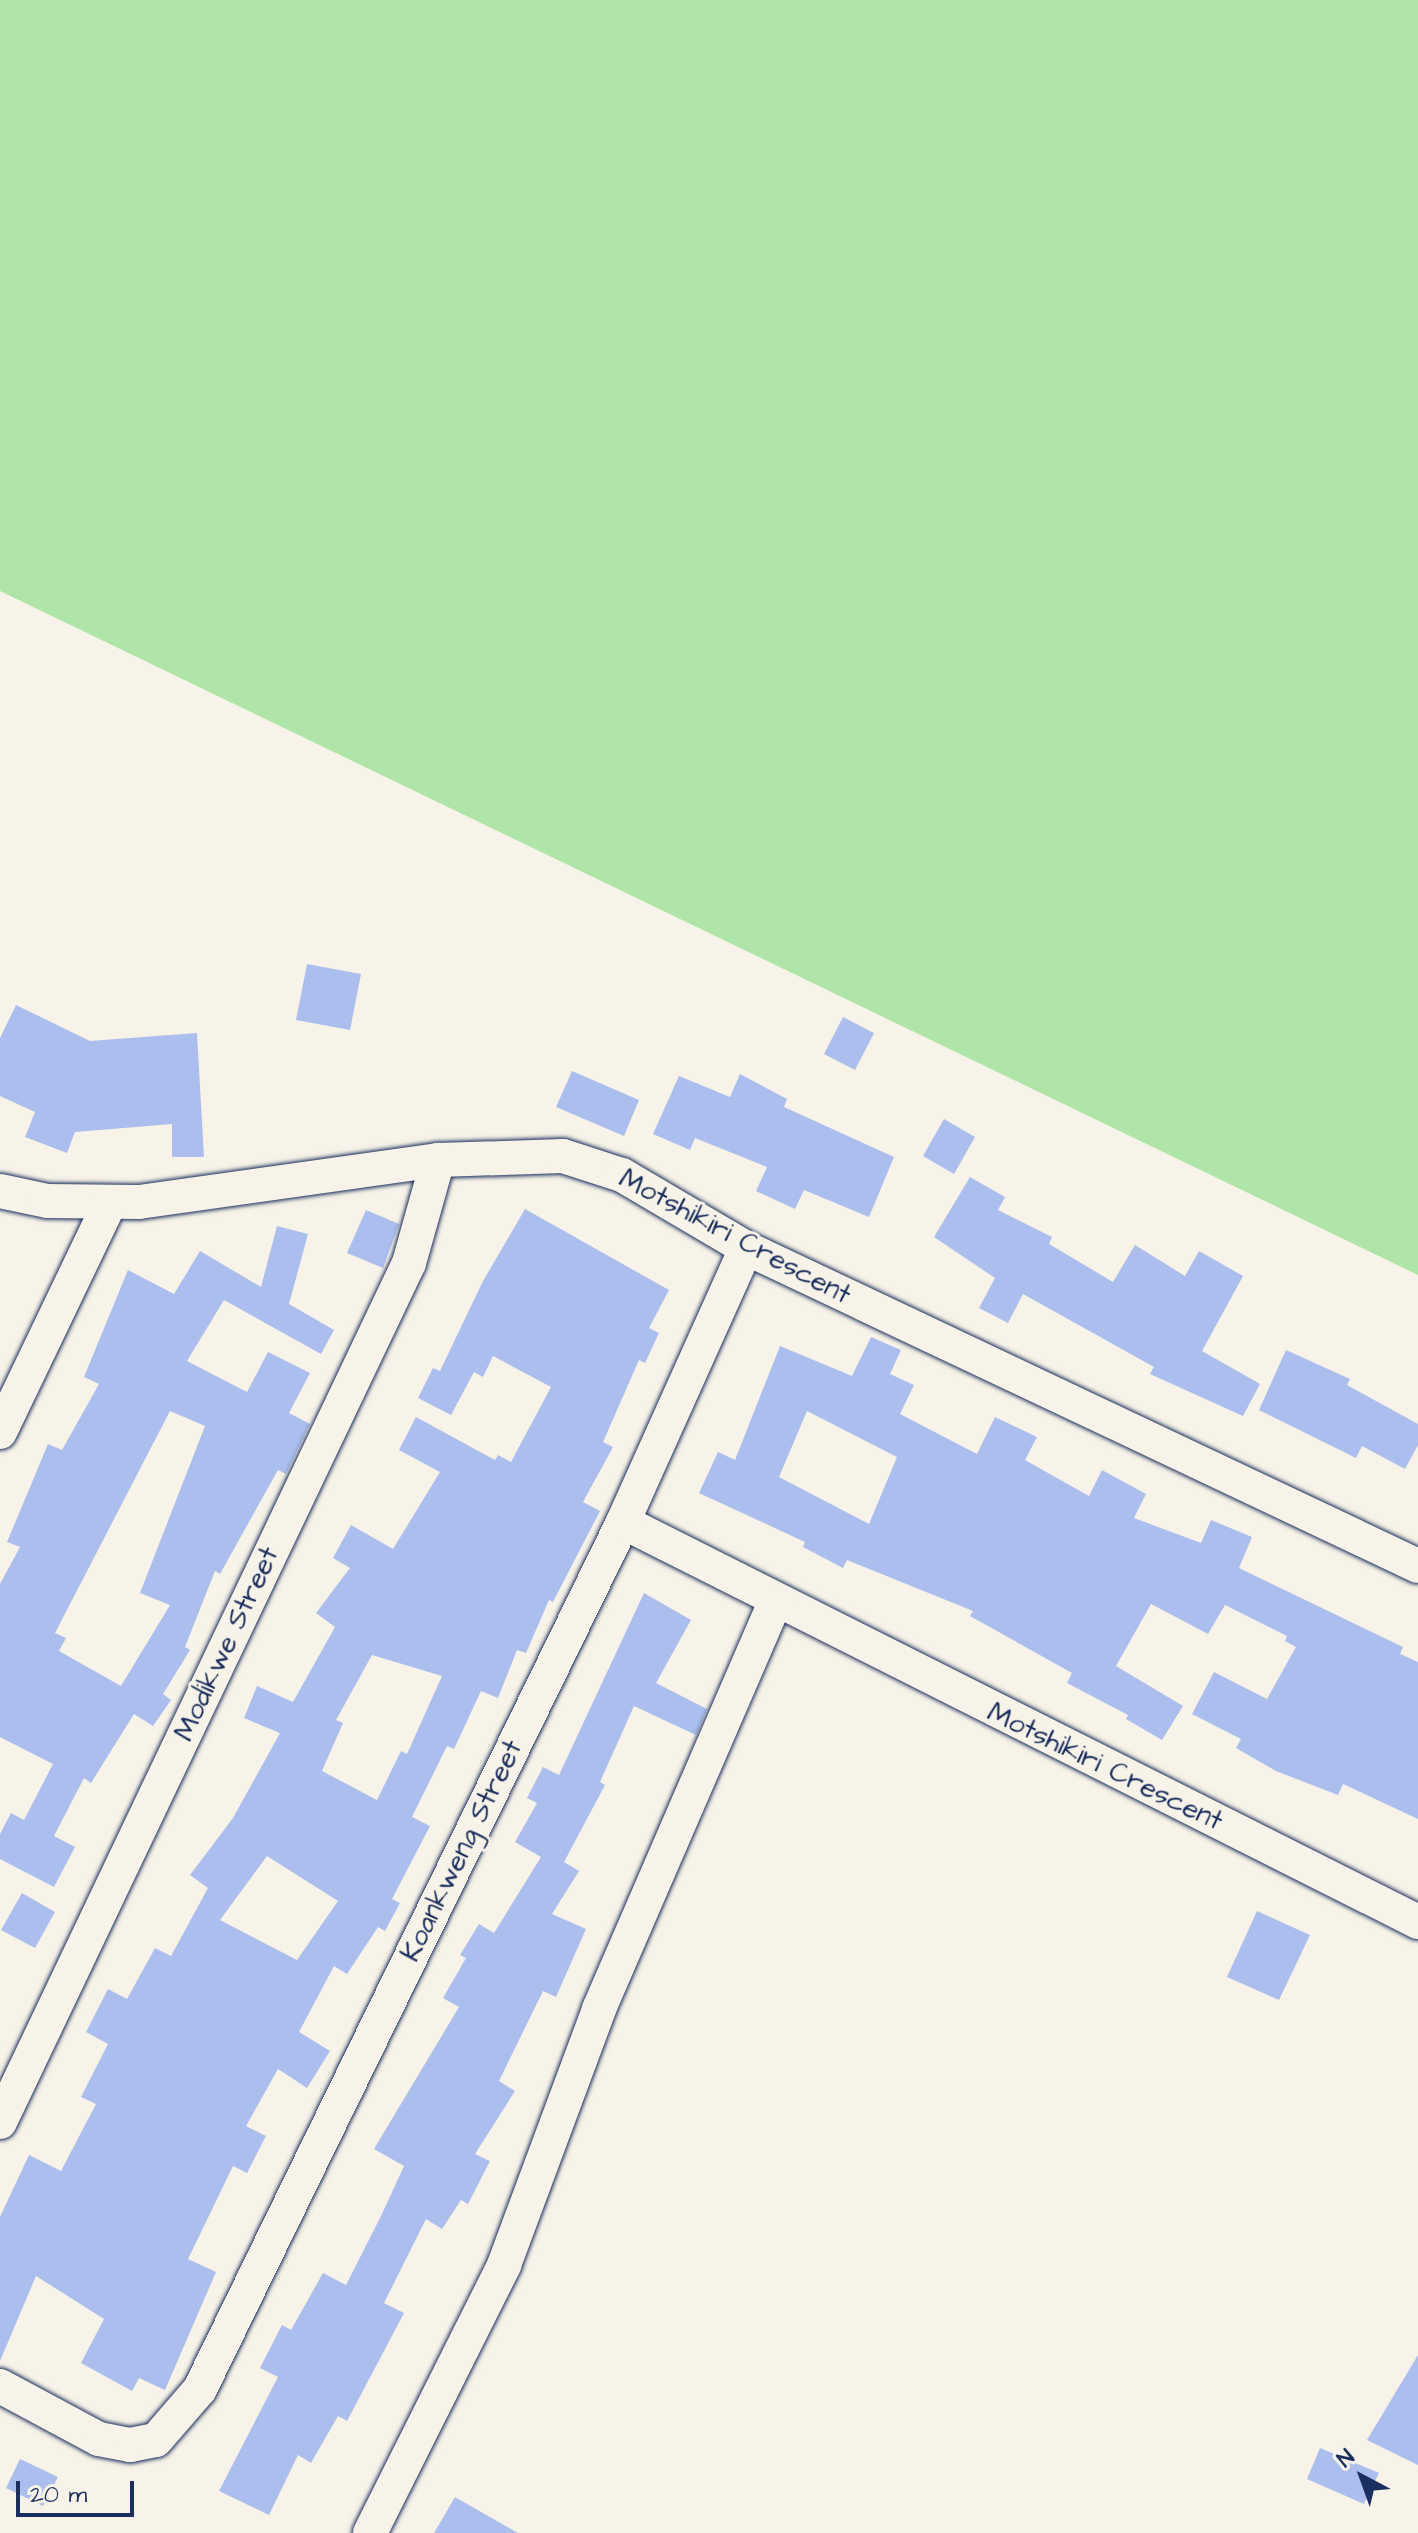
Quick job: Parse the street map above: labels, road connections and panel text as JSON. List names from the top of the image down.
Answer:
{
  "streets": {
    "street": ["Motshikiri Crescent", "Modikwe Street", "Koankweng Street"]
  },
  "crossings": [
    ["Motshikiri Crescent", "Modikwe Street"],
    ["Motshikiri Crescent", "Koankweng Street"]
  ],
  "scale_bar": "20 m",
  "north": "top left"
}
